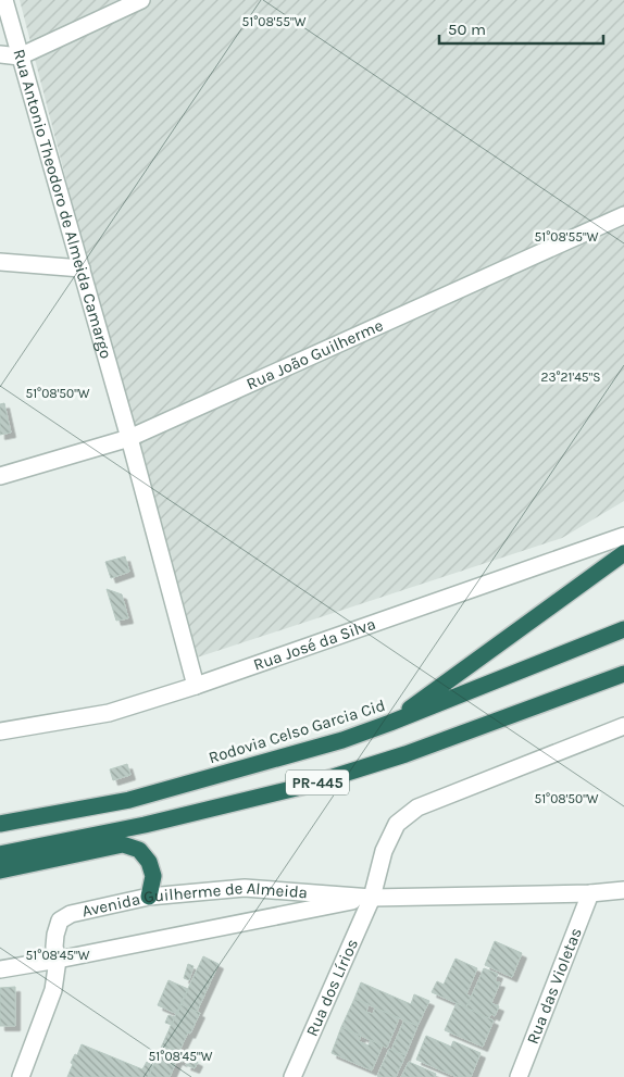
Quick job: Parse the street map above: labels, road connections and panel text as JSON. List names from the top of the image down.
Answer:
{
  "streets": {
    "highway": ["Rodovia Celso Garcia Cid", "PR-445"],
    "street": [
      "Rua Antonio Theodoro de Almeida Camargo",
      "Rua João Guilherme",
      "Rua José da Silva",
      "Avenida Guilherme de Almeida",
      "Rua das Violetas",
      "Rua dos Lírios"
    ]
  },
  "crossings": [
    ["Rua Antonio Theodoro de Almeida Camargo", "Rua João Guilherme"],
    ["Rua Antonio Theodoro de Almeida Camargo", "Rua José da Silva"],
    ["Avenida Guilherme de Almeida", "Rua das Violetas"],
    ["Avenida Guilherme de Almeida", "Rua dos Lírios"]
  ],
  "scale_bar": "50 m",
  "coordinates": [
    "51°08'55\"W",
    "23°21'45\"S",
    "51°08'50\"W",
    "51°08'45\"W"
  ]
}
